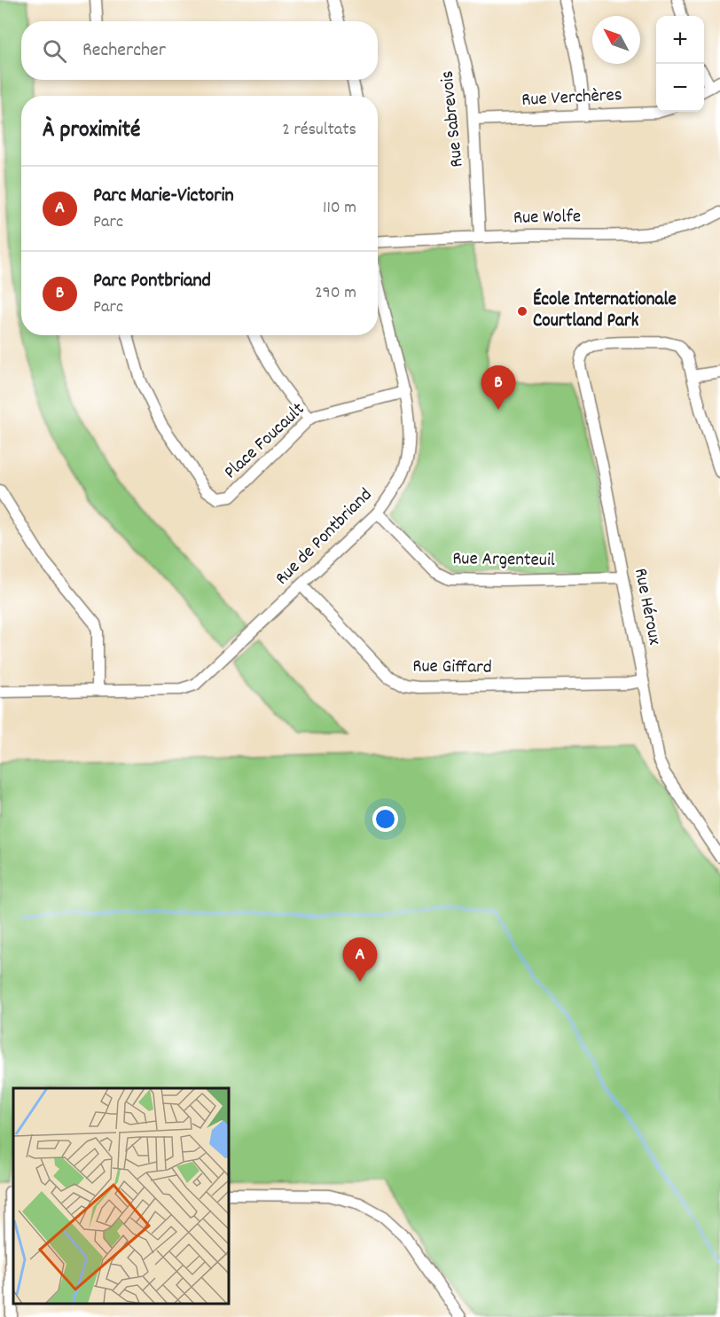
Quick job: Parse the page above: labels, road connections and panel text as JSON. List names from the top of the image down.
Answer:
{
  "streets": {
    "street": [
      "Rue Verchères",
      "Rue Sabrevois",
      "Rue Wolfe",
      "Place Foucault",
      "Rue de Pontbriand",
      "Rue Argenteuil",
      "Rue Héroux",
      "Rue Giffard"
    ]
  },
  "crossings": [
    ["Rue Verchères", "Rue Sabrevois"],
    ["Rue Sabrevois", "Rue Wolfe"],
    ["Place Foucault", "Rue de Pontbriand"],
    ["Rue de Pontbriand", "Rue Argenteuil"],
    ["Rue de Pontbriand", "Rue Giffard"],
    ["Rue Argenteuil", "Rue Héroux"],
    ["Rue Héroux", "Rue Giffard"]
  ],
  "places": ["École Internationale Courtland Park"],
  "north": "top left",
  "page": {
    "map_buttons": ["+", "−"],
    "search": "Rechercher",
    "heading": ["À proximité", "2 résultats"],
    "list": [
      {
        "mark": "A",
        "name": "Parc Marie-Victorin",
        "note": "Parc",
        "value": "110 m"
      },
      {
        "mark": "B",
        "name": "Parc Pontbriand",
        "note": "Parc",
        "value": "290 m"
      }
    ],
    "pins": ["B", "A"]
  }
}
